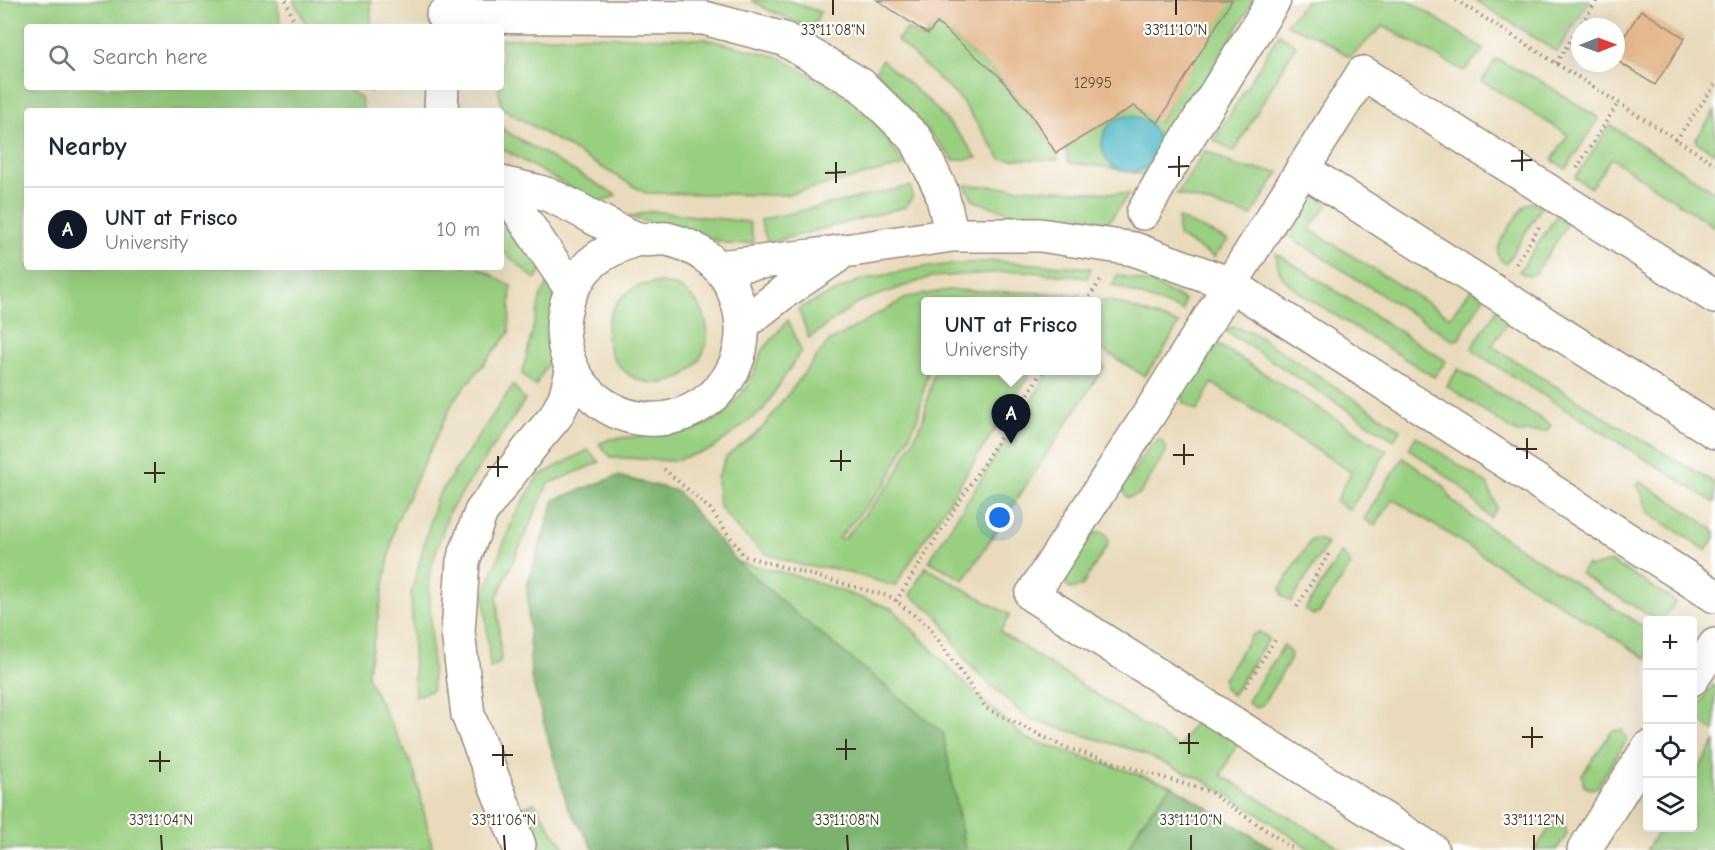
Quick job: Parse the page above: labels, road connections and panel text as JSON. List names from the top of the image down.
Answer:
{
  "house_numbers": ["12995"],
  "north": "right",
  "page": {
    "search": "Search here",
    "heading": "Nearby",
    "list": [
      {
        "mark": "A",
        "name": "UNT at Frisco",
        "note": "University",
        "value": "10 m"
      }
    ],
    "popup": ["UNT at Frisco", "University"],
    "pins": "A",
    "map_buttons": ["+", "−"]
  },
  "coordinates": [
    "33°11'08\"N",
    "33°11'10\"N",
    "33°11'04\"N",
    "33°11'06\"N",
    "33°11'12\"N"
  ]
}
